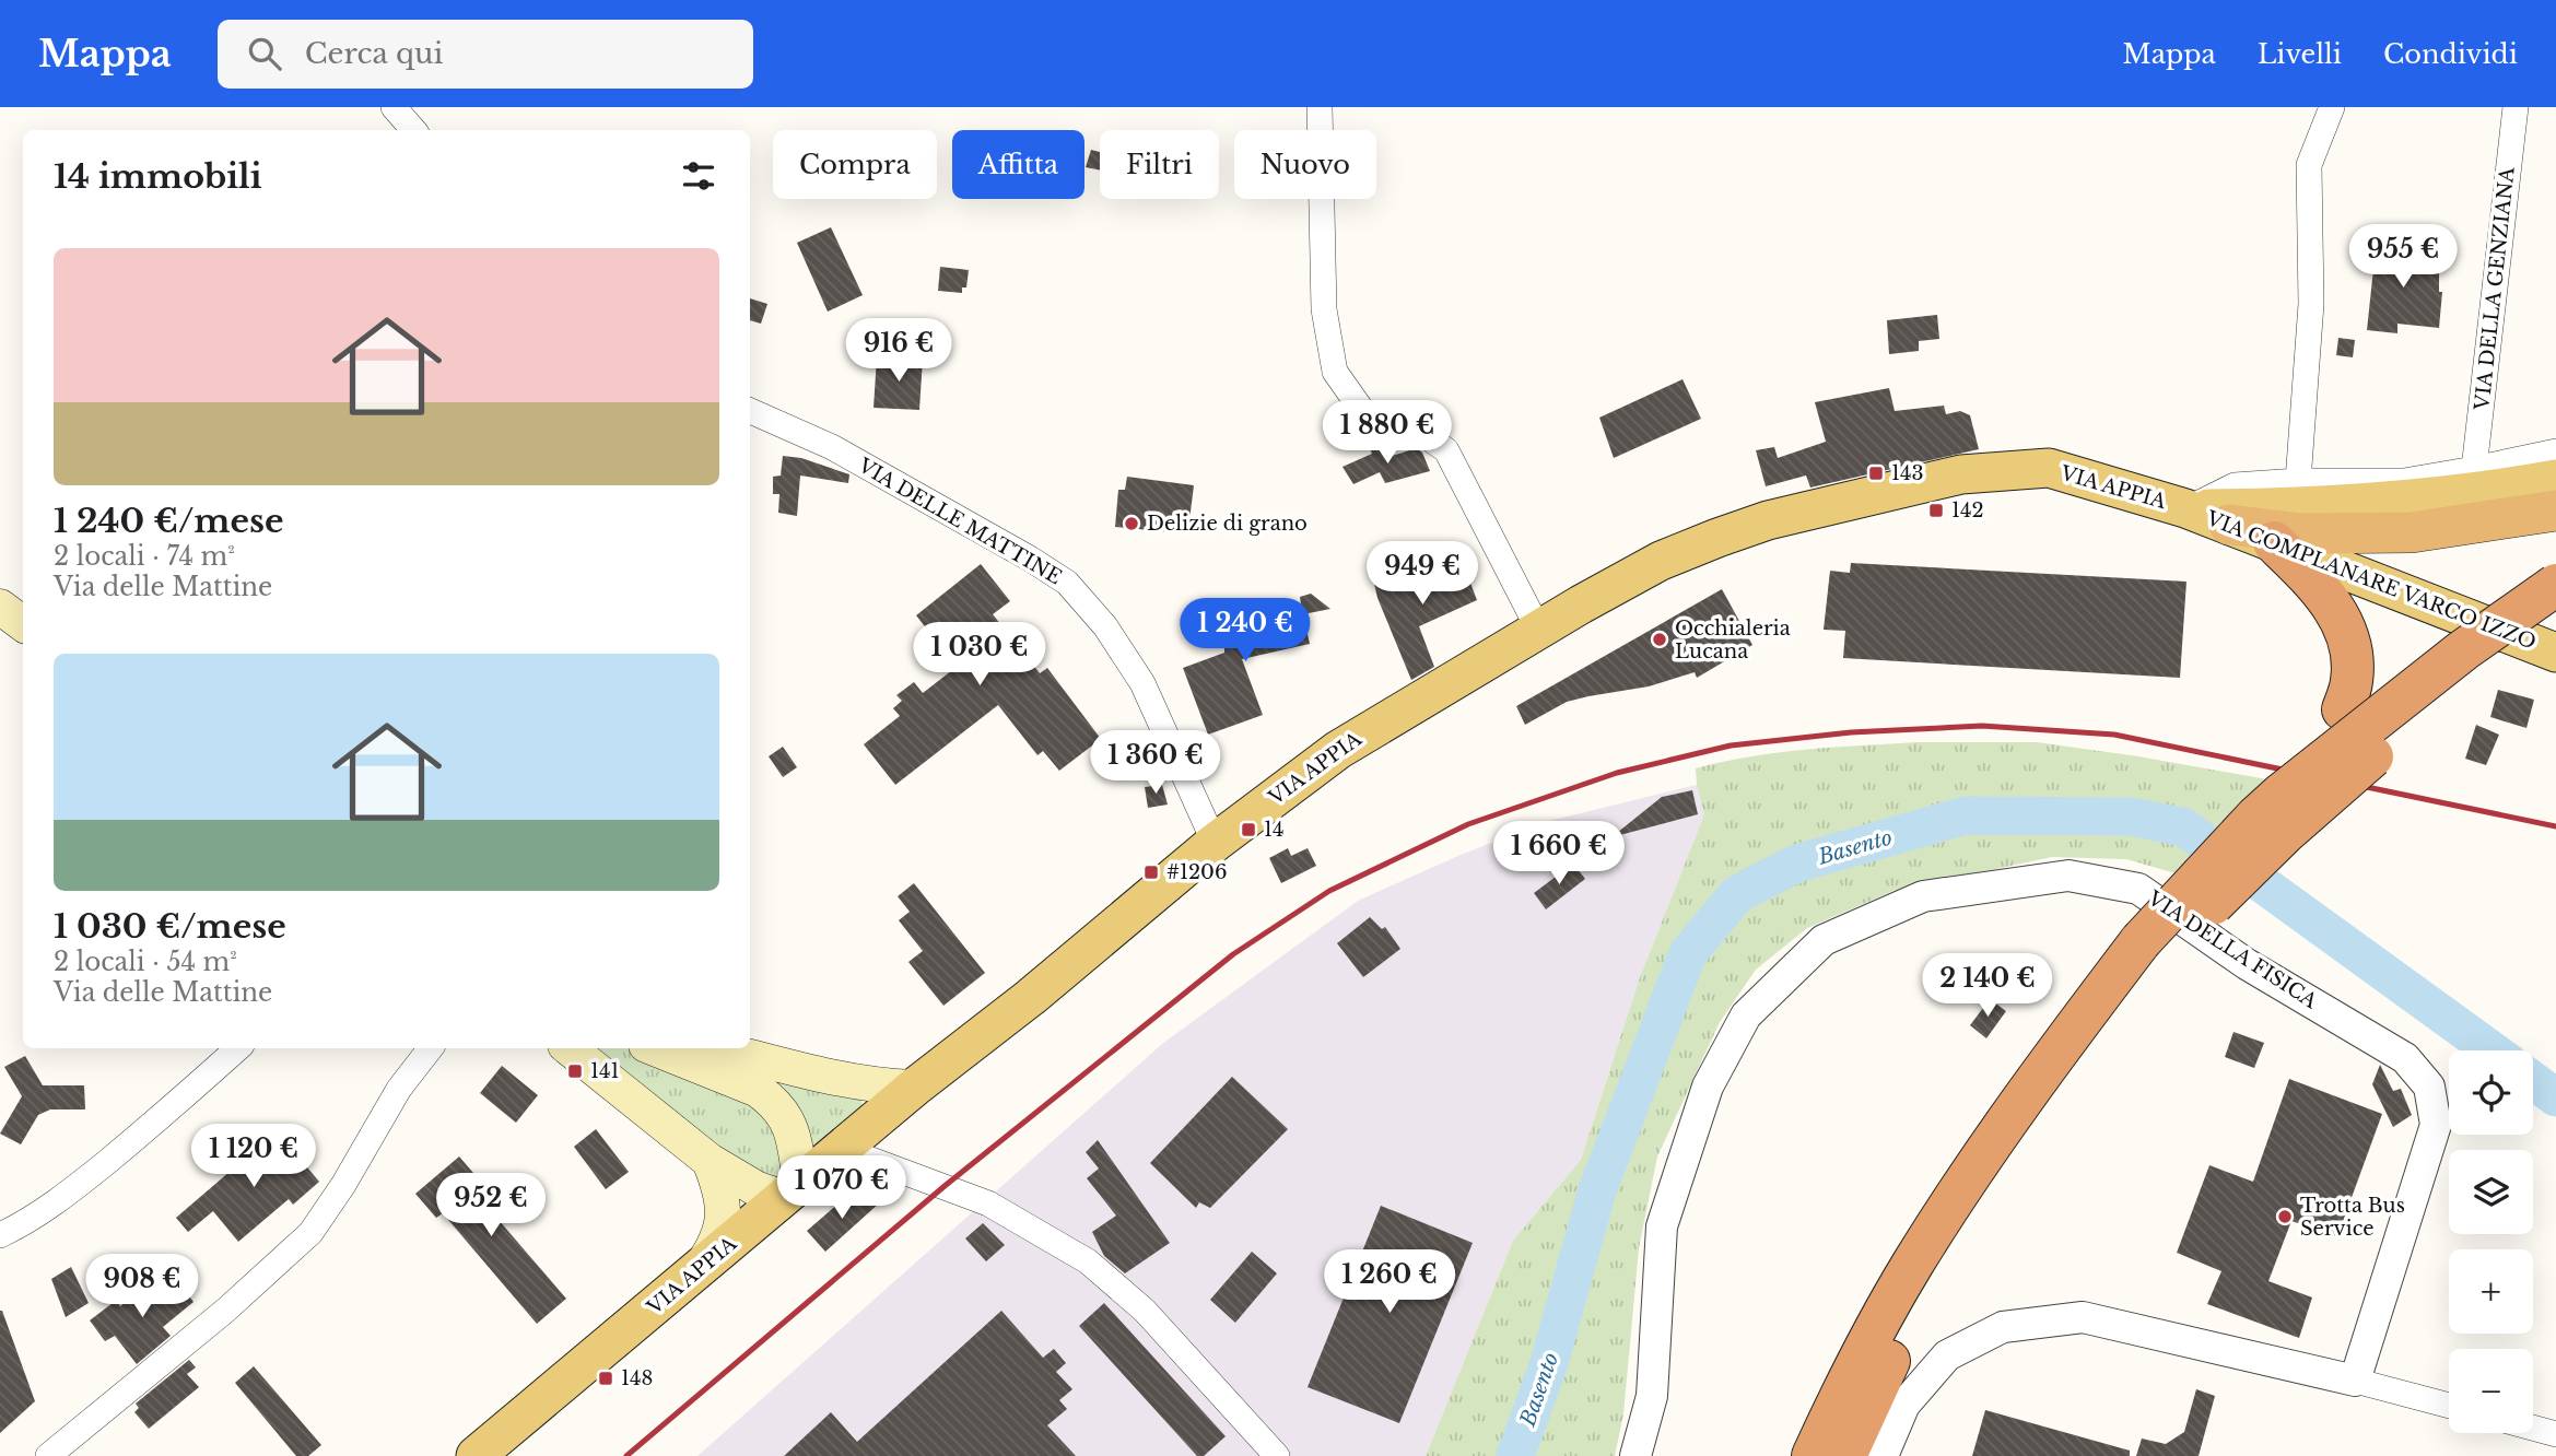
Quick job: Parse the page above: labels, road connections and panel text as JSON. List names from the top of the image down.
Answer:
{
  "streets": {
    "main road": ["VIA APPIA", "VIA COMPLANARE VARCO IZZO"],
    "street": ["VIA DELLA GENZIANA", "VIA DELLE MATTINE", "VIA DELLA FISICA"]
  },
  "crossings": [
    ["VIA APPIA", "VIA DELLE MATTINE"],
    ["VIA APPIA", "VIA COMPLANARE VARCO IZZO"]
  ],
  "water": ["Basento"],
  "places": {
    "transit": [
      "143",
      "142",
      "14",
      "#1206",
      "141",
      "148"
    ],
    "other": ["Delizie di grano", "Occhialeria Lucana", "Trotta Bus Service"]
  },
  "page": {
    "header": "Mappa",
    "search": "Cerca qui",
    "nav": ["Mappa", "Livelli", "Condividi"],
    "chip": [
      "Compra",
      "Affitta",
      "Filtri",
      "Nuovo"
    ],
    "heading": "14 immobili",
    "list": [
      {
        "name": "1 240 €/mese",
        "note": "2 locali · 74 m² · Via delle Mattine"
      },
      {
        "name": "1 030 €/mese",
        "note": "2 locali · 54 m² · Via delle Mattine"
      }
    ],
    "price": [
      "955 €",
      "916 €",
      "1 880 €",
      "949 €",
      "1 240 €",
      "1 030 €",
      "1 360 €",
      "1 660 €",
      "2 140 €",
      "1 120 €",
      "1 070 €",
      "952 €",
      "1 260 €",
      "908 €"
    ],
    "map_buttons": ["+", "−"]
  }
}
